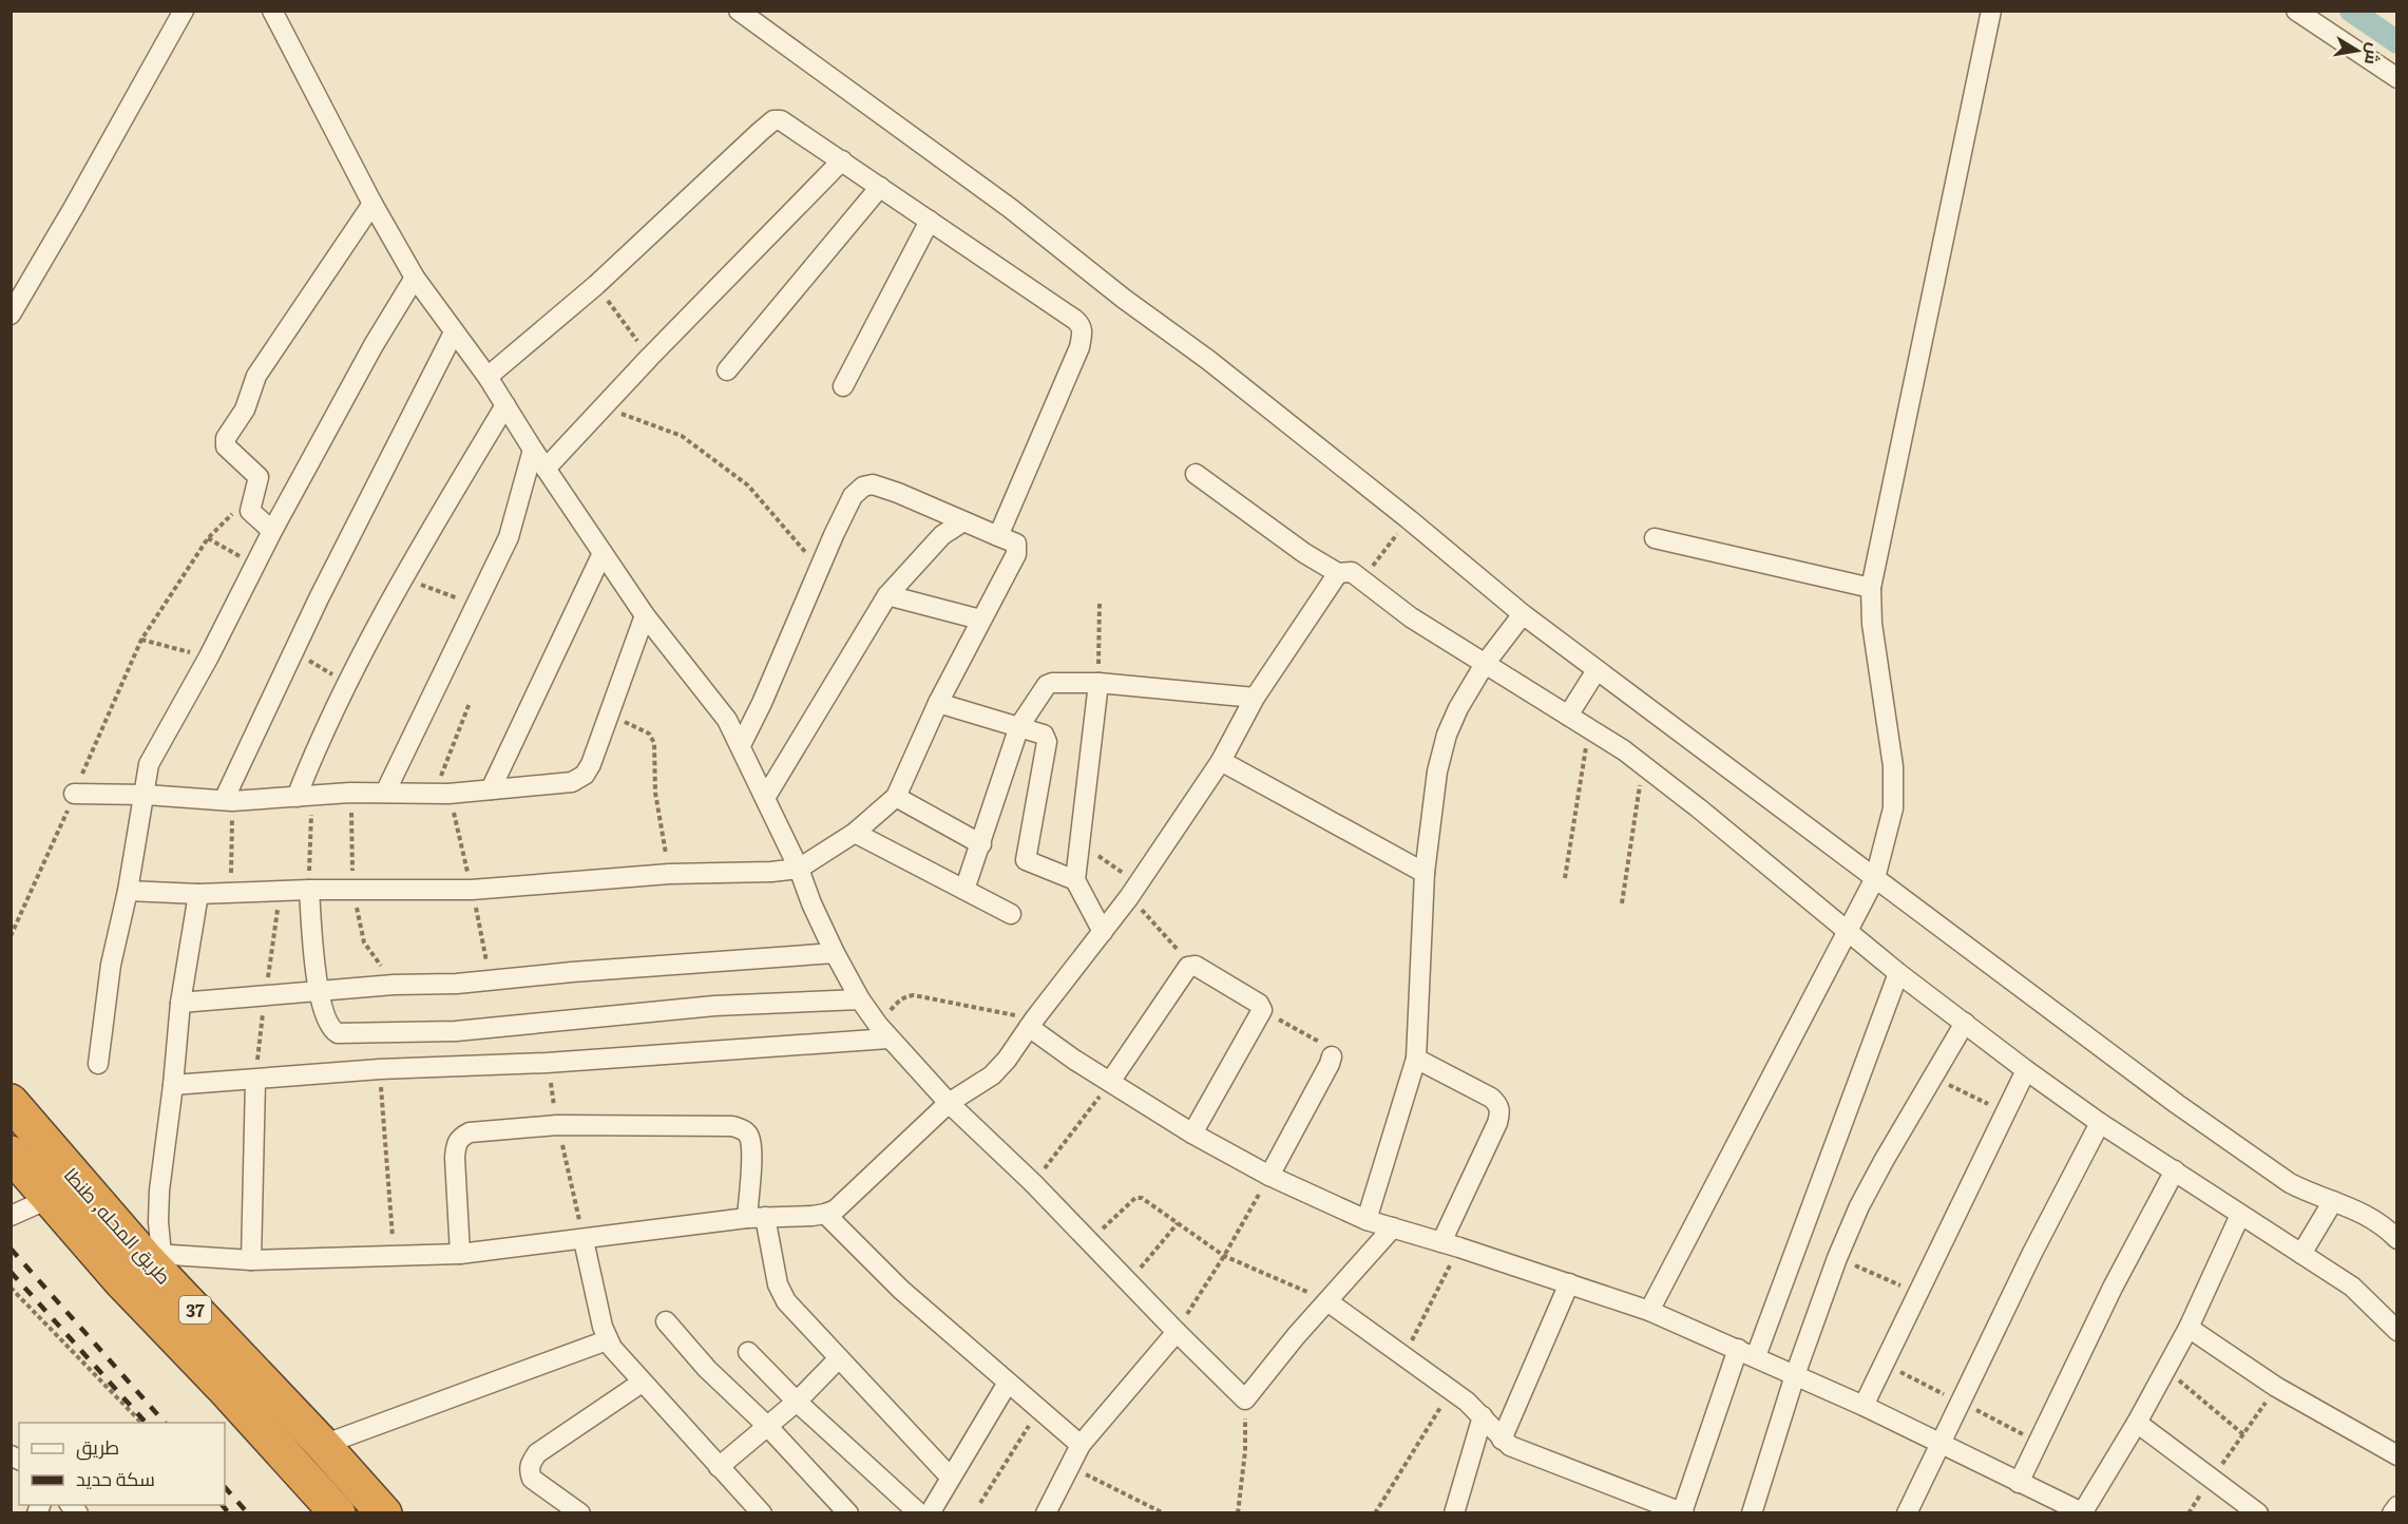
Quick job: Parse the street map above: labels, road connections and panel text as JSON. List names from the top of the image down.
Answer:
{
  "streets": {
    "highway": ["طريق المحله, طنطا", "37"]
  },
  "legend": ["طريق", "سكة حديد"],
  "north": "right"
}
